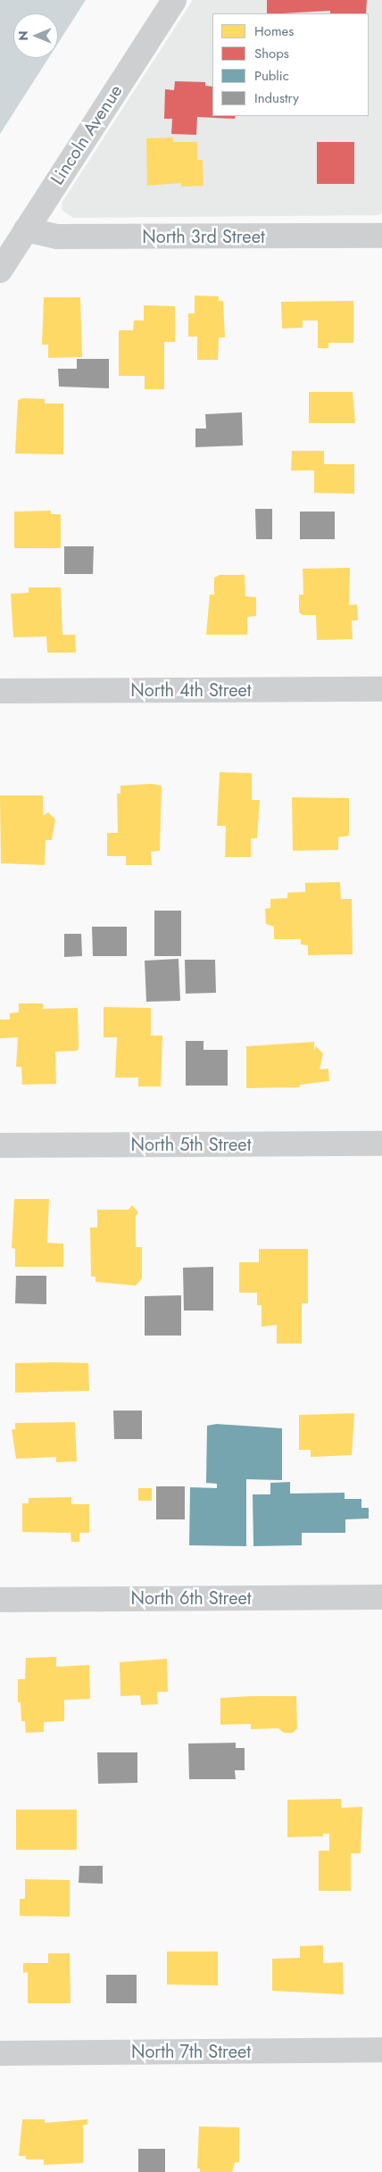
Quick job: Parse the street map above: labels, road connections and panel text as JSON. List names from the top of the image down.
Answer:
{
  "streets": {
    "street": [
      "Lincoln Avenue",
      "North 3rd Street",
      "North 4th Street",
      "North 5th Street",
      "North 6th Street",
      "North 7th Street"
    ]
  },
  "crossings": [
    ["Lincoln Avenue", "North 3rd Street"]
  ],
  "legend": [
    "Homes",
    "Shops",
    "Public",
    "Industry"
  ],
  "north": "left"
}
